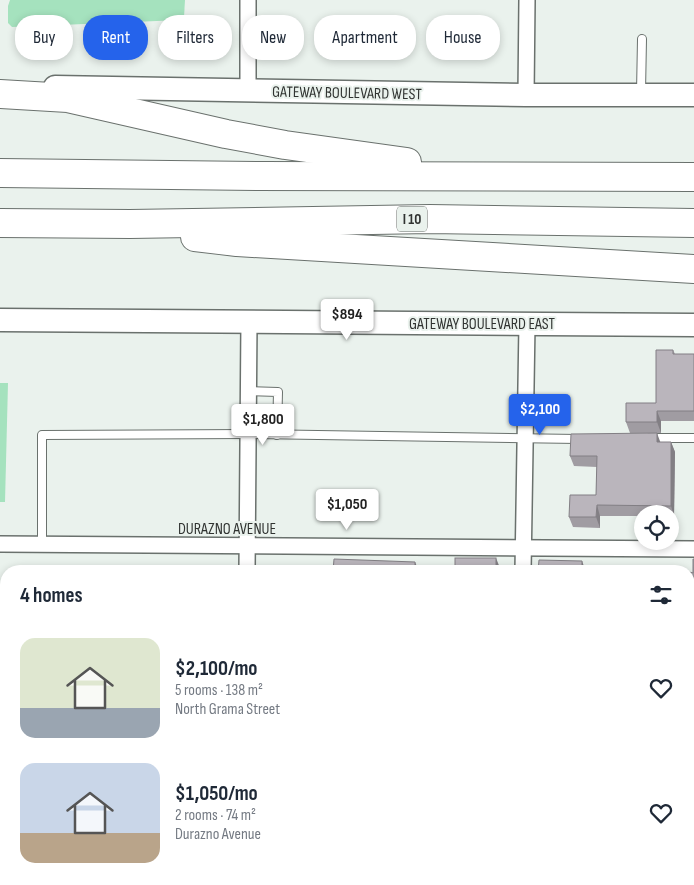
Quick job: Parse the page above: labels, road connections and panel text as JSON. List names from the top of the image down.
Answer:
{
  "streets": {
    "highway": ["I 10"],
    "main road": ["GATEWAY BOULEVARD WEST", "GATEWAY BOULEVARD EAST"],
    "street": ["DURAZNO AVENUE"]
  },
  "page": {
    "chip": [
      "Buy",
      "Rent",
      "Filters",
      "New",
      "Apartment",
      "House"
    ],
    "price": [
      "$894",
      "$2,100",
      "$1,800",
      "$1,050"
    ],
    "heading": "4 homes",
    "list": [
      {
        "name": "$2,100/mo",
        "note": "5 rooms · 138 m² · North Grama Street"
      },
      {
        "name": "$1,050/mo",
        "note": "2 rooms · 74 m² · Durazno Avenue"
      }
    ]
  }
}
